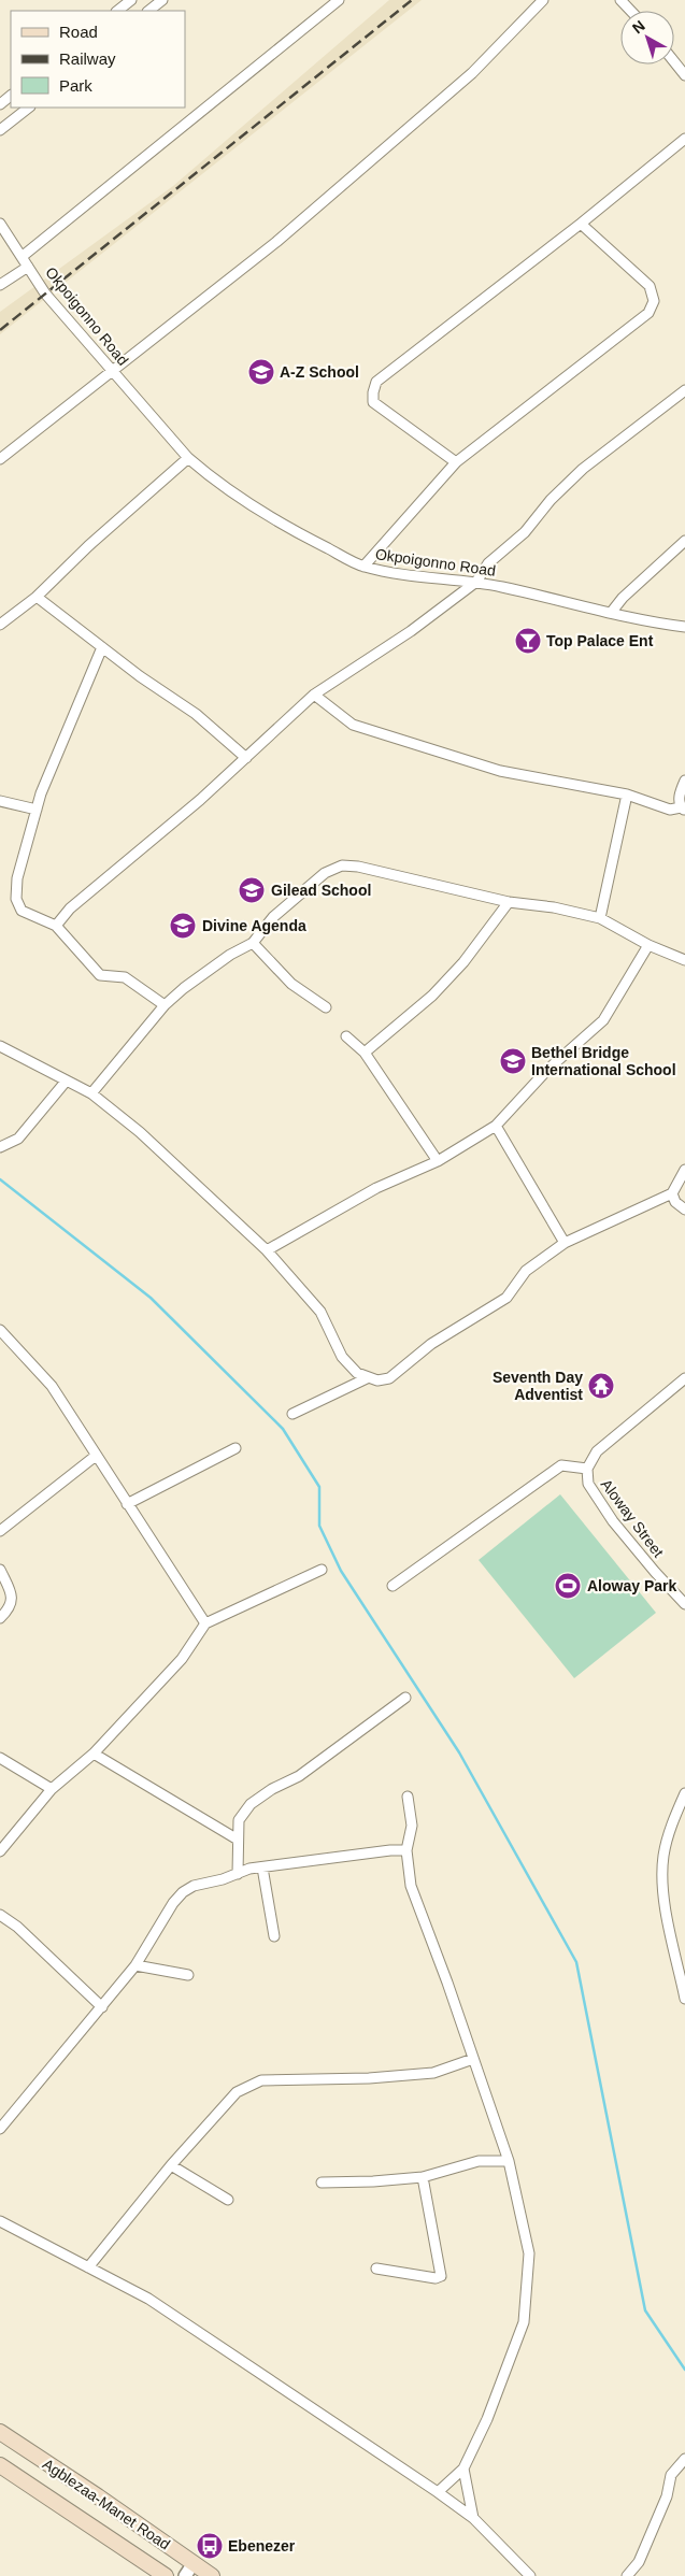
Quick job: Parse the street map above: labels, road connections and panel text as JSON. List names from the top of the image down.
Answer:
{
  "streets": {
    "main road": ["Agblezaa-Manet Road"],
    "street": ["Okpoigonno Road", "Aloway Street"]
  },
  "places": {
    "school or university": [
      "A-Z School",
      "Gilead School",
      "Divine Agenda",
      "Bethel Bridge International School"
    ],
    "bar": ["Top Palace Ent"],
    "temple": ["Seventh Day Adventist"],
    "sports": ["Aloway Park"],
    "bus stop": ["Ebenezer"]
  },
  "legend": ["Road", "Railway", "Park"],
  "north": "top left"
}
